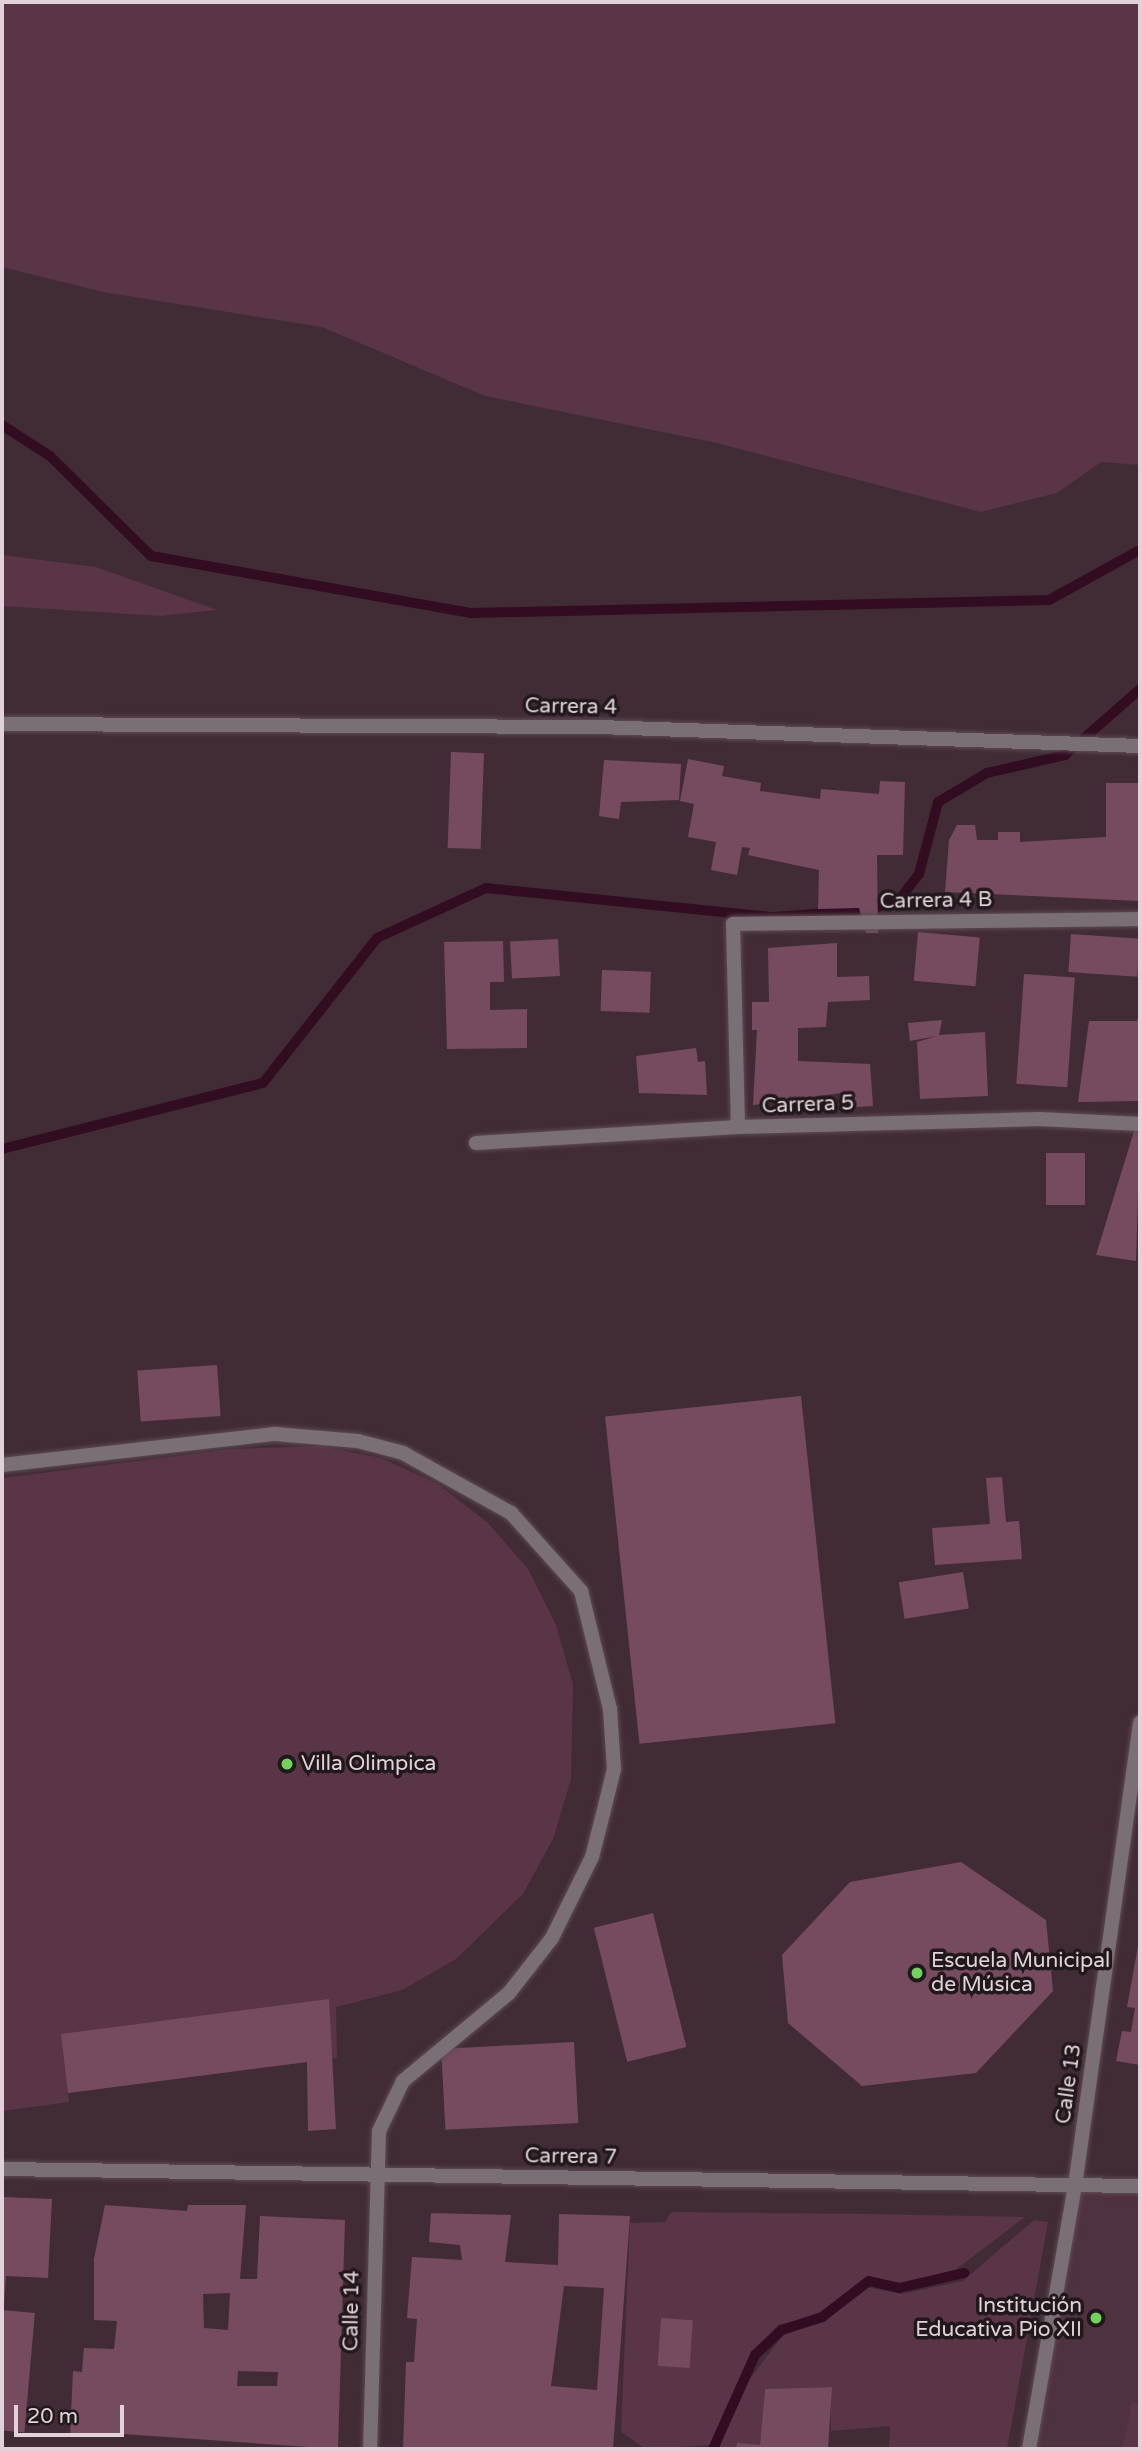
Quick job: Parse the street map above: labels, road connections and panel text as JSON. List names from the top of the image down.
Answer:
{
  "streets": {
    "street": [
      "Carrera 4",
      "Carrera 4 B",
      "Carrera 5",
      "Calle 13",
      "Carrera 7",
      "Calle 14"
    ]
  },
  "crossings": [
    ["Carrera 4 B", "Carrera 5"],
    ["Calle 13", "Carrera 7"],
    ["Carrera 7", "Calle 14"]
  ],
  "places": ["Villa Olimpica", "Escuela Municipal de Música", "Institución Educativa Pio XII"],
  "scale_bar": "20 m"
}
